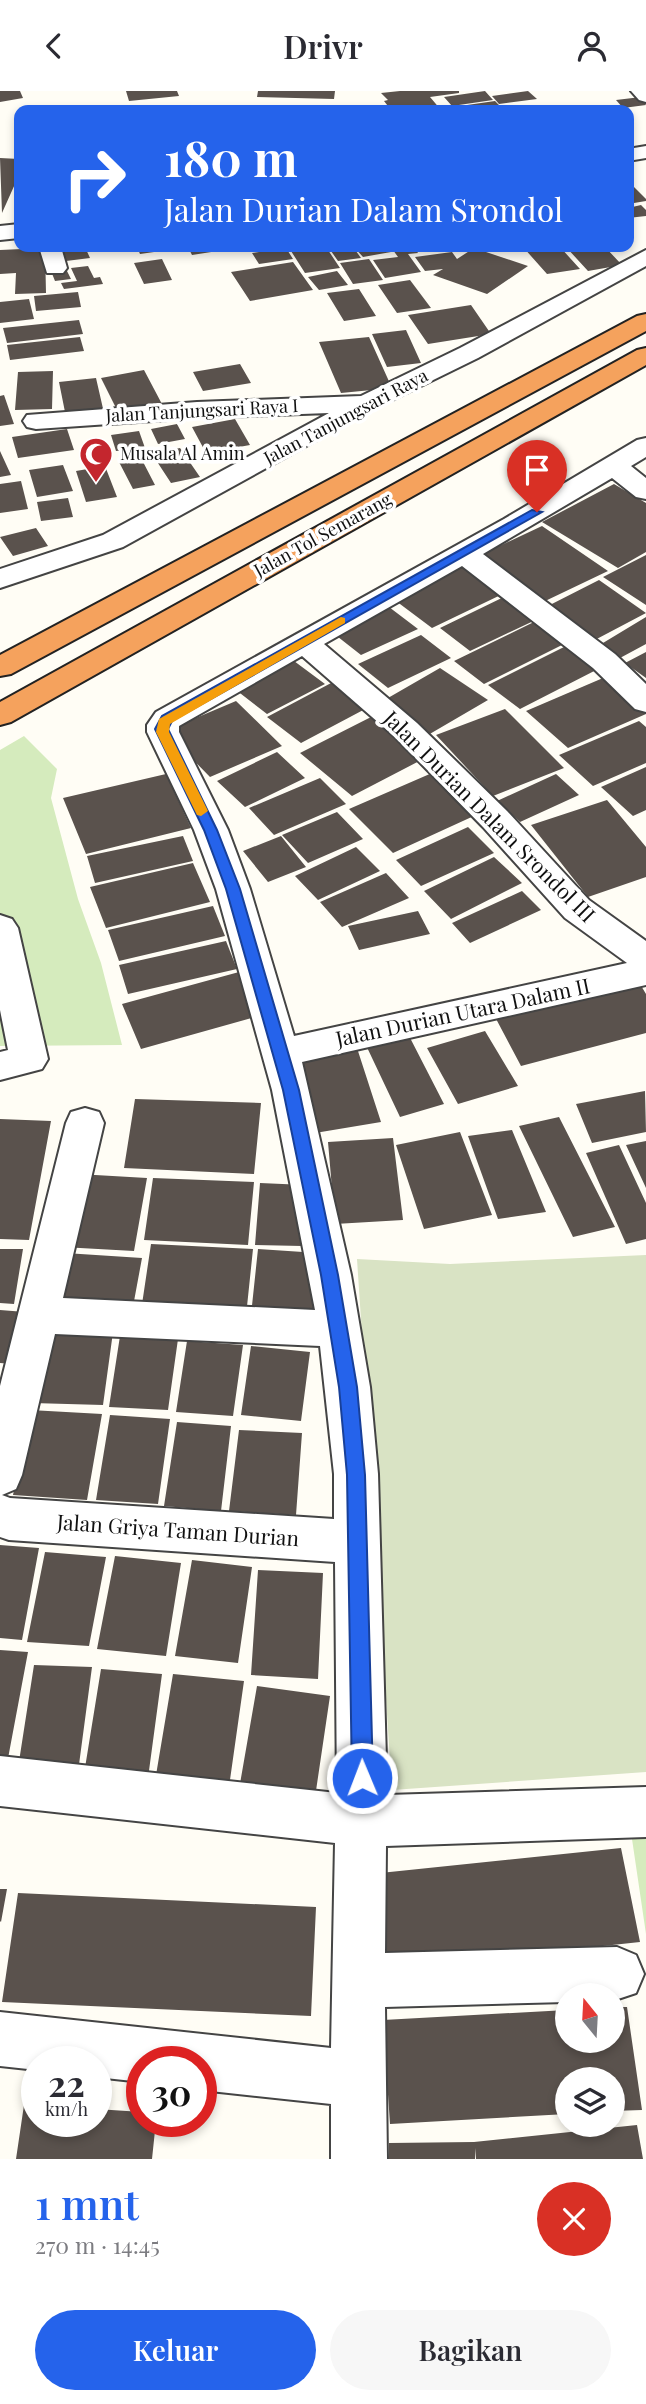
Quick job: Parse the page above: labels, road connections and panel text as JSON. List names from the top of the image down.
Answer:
{
  "streets": {
    "highway": ["Jalan Tol Semarang"],
    "street": [
      "Jalan Tanjungsari Raya I",
      "Jalan Tanjungsari Raya",
      "Jalan Durian Dalam Srondol III",
      "Jalan Durian Utara Dalam II",
      "Jalan Griya Taman Durian"
    ]
  },
  "crossings": [
    ["Jalan Tanjungsari Raya I", "Jalan Tanjungsari Raya"]
  ],
  "places": {
    "mosque": ["Musala Al Amin"]
  },
  "north": "top",
  "page": {
    "header": "Drivr",
    "turn": ["180 m", "Jalan Durian Dalam Srondol"],
    "speed": "22 km/h",
    "limit": "30",
    "heading": ["1 mnt", "270 m · 14:45"],
    "buttons": ["Keluar", "Bagikan"]
  }
}
